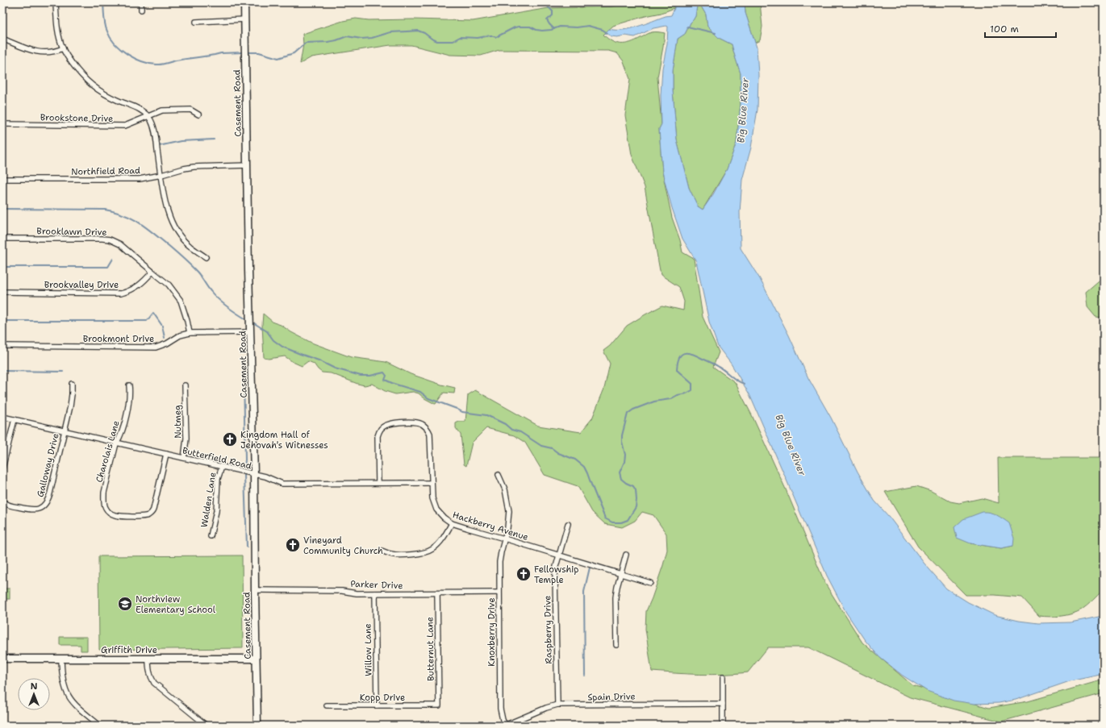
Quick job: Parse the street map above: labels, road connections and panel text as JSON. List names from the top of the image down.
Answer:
{
  "streets": {
    "street": [
      "Casement Road",
      "Brookstone Drive",
      "Northfield Road",
      "Brooklawn Drive",
      "Brookvalley Drive",
      "Brookmont Drive",
      "Nutmeg",
      "Charolais Lane",
      "Butterfield Road",
      "Galloway Drive",
      "Walden Lane",
      "Hackberry Avenue",
      "Parker Drive",
      "Raspberry Drive",
      "Knoxberry Drive",
      "Butternut Lane",
      "Griffith Drive",
      "Willow Lane",
      "Spain Drive",
      "Kopp Drive"
    ]
  },
  "crossings": [
    ["Casement Road", "Northfield Road"],
    ["Casement Road", "Brookmont Drive"],
    ["Casement Road", "Butterfield Road"],
    ["Casement Road", "Parker Drive"],
    ["Casement Road", "Griffith Drive"],
    ["Brooklawn Drive", "Brookvalley Drive"],
    ["Brooklawn Drive", "Brookmont Drive"],
    ["Nutmeg", "Butterfield Road"],
    ["Charolais Lane", "Butterfield Road"],
    ["Butterfield Road", "Galloway Drive"],
    ["Butterfield Road", "Walden Lane"],
    ["Butterfield Road", "Hackberry Avenue"],
    ["Hackberry Avenue", "Raspberry Drive"],
    ["Hackberry Avenue", "Knoxberry Drive"],
    ["Parker Drive", "Knoxberry Drive"],
    ["Parker Drive", "Butternut Lane"],
    ["Parker Drive", "Willow Lane"],
    ["Raspberry Drive", "Spain Drive"],
    ["Knoxberry Drive", "Spain Drive"],
    ["Butternut Lane", "Kopp Drive"],
    ["Willow Lane", "Kopp Drive"]
  ],
  "water": ["Big Blue River"],
  "places": {
    "church": ["Kingdom Hall of Jehovah's Witnesses", "Vineyard Community Church", "Fellowship Temple"],
    "school or university": ["Northview Elementary School"]
  },
  "scale_bar": "100 m",
  "north": "top"
}
